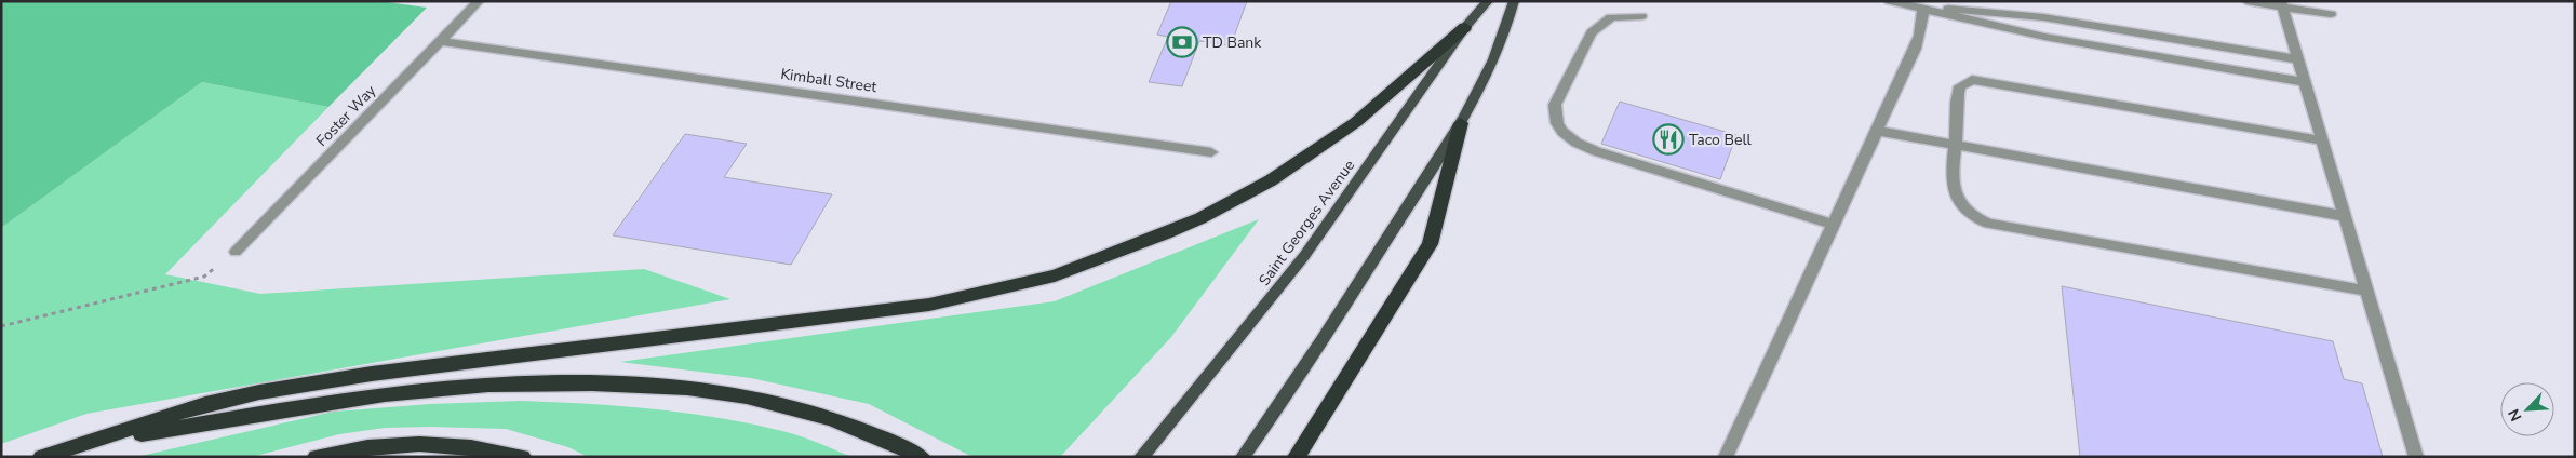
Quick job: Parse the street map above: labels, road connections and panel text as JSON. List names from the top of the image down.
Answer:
{
  "streets": {
    "main road": ["Saint Georges Avenue"],
    "street": ["Kimball Street", "Foster Way"]
  },
  "crossings": [
    ["Kimball Street", "Foster Way"]
  ],
  "places": {
    "bank": ["TD Bank"],
    "restaurant": ["Taco Bell"]
  },
  "north": "bottom left"
}
